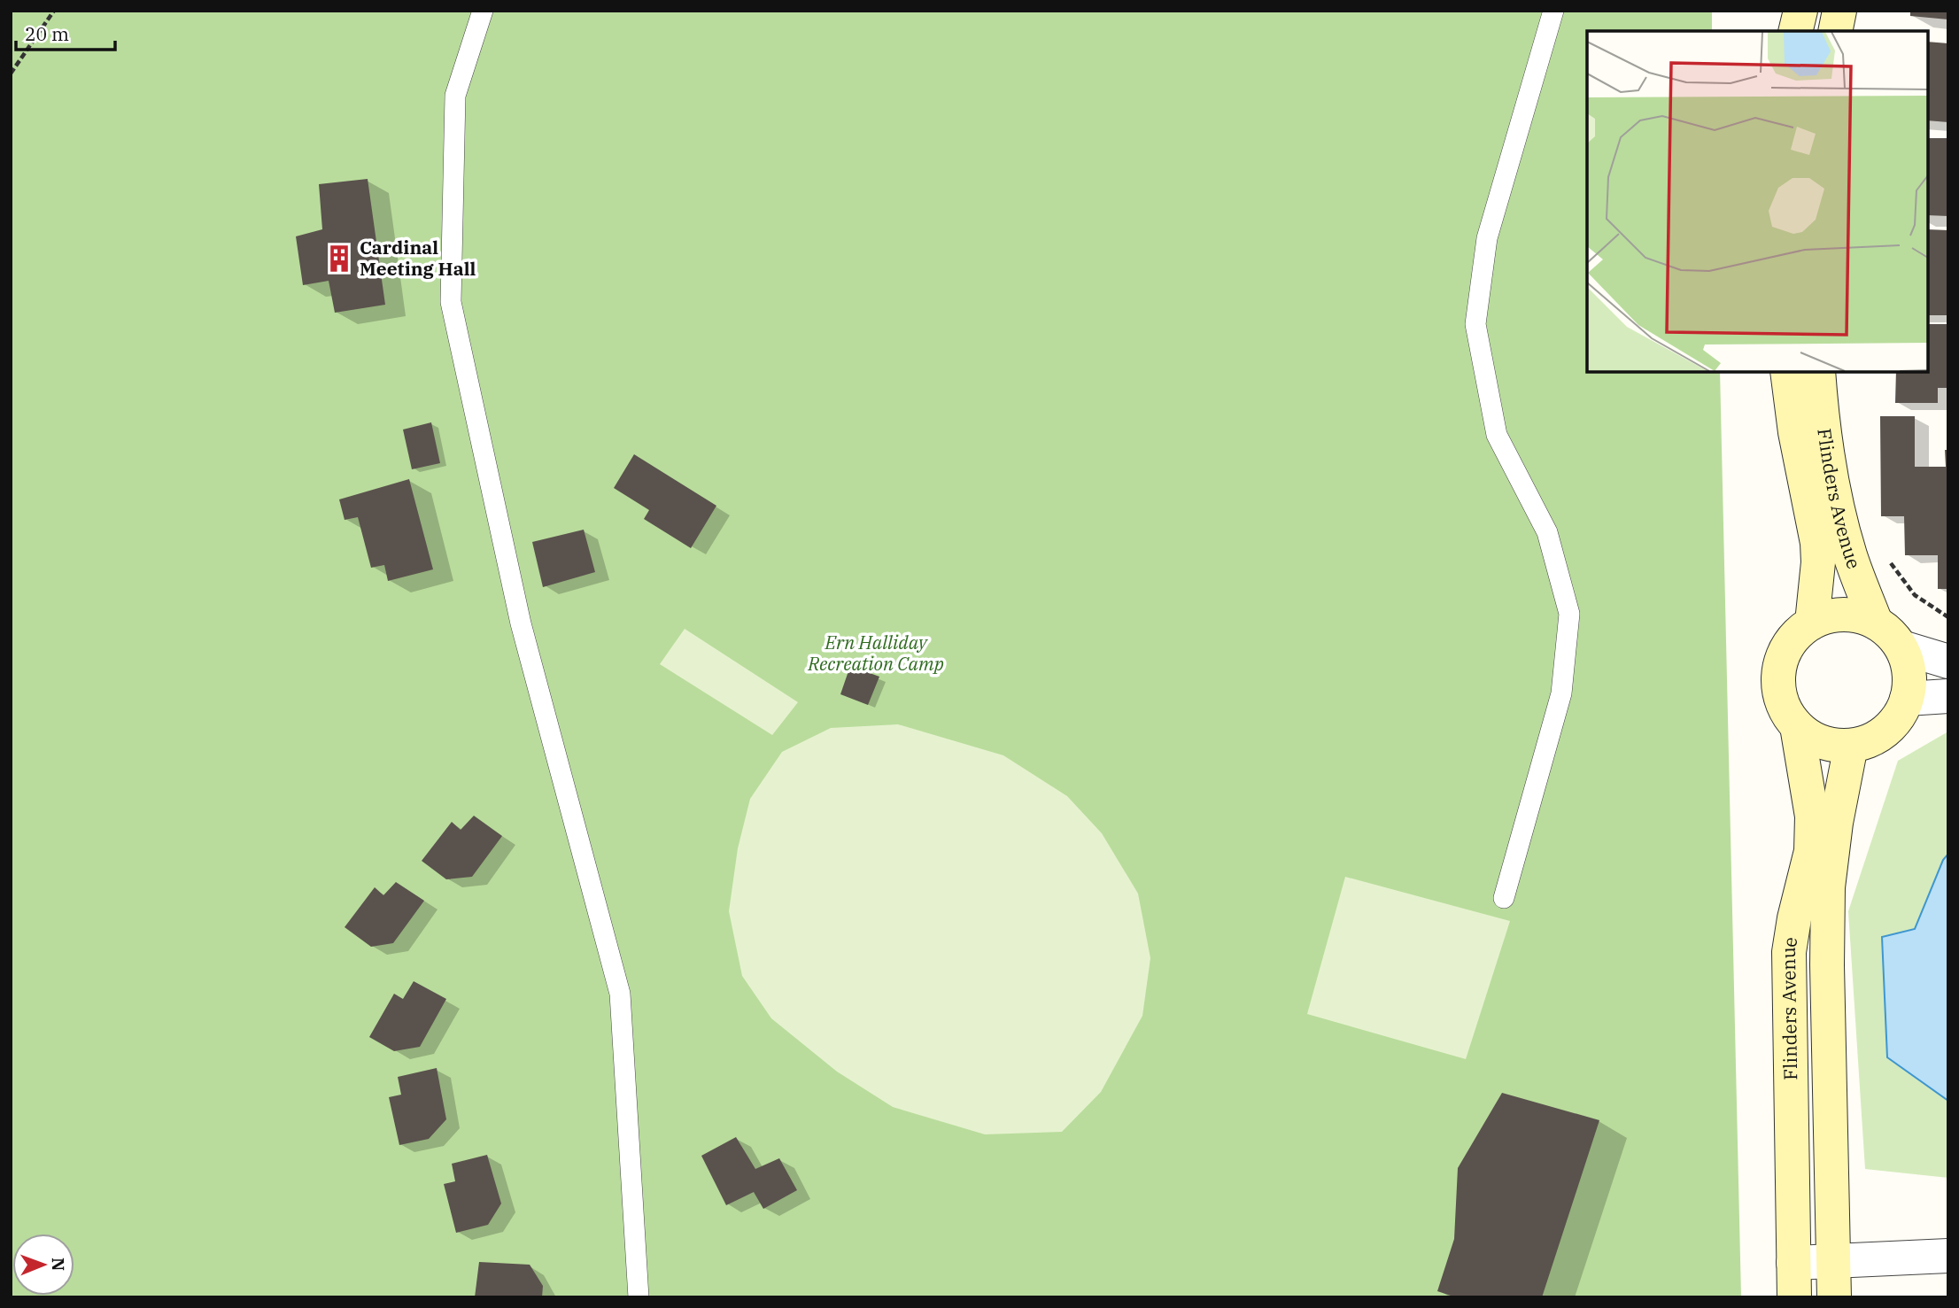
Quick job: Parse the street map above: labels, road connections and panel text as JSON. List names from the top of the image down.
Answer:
{
  "streets": {
    "main road": ["Flinders Avenue"]
  },
  "parks": ["Ern Halliday Recreation Camp"],
  "places": {
    "building": ["Cardinal Meeting Hall"]
  },
  "scale_bar": "20 m",
  "north": "right"
}
